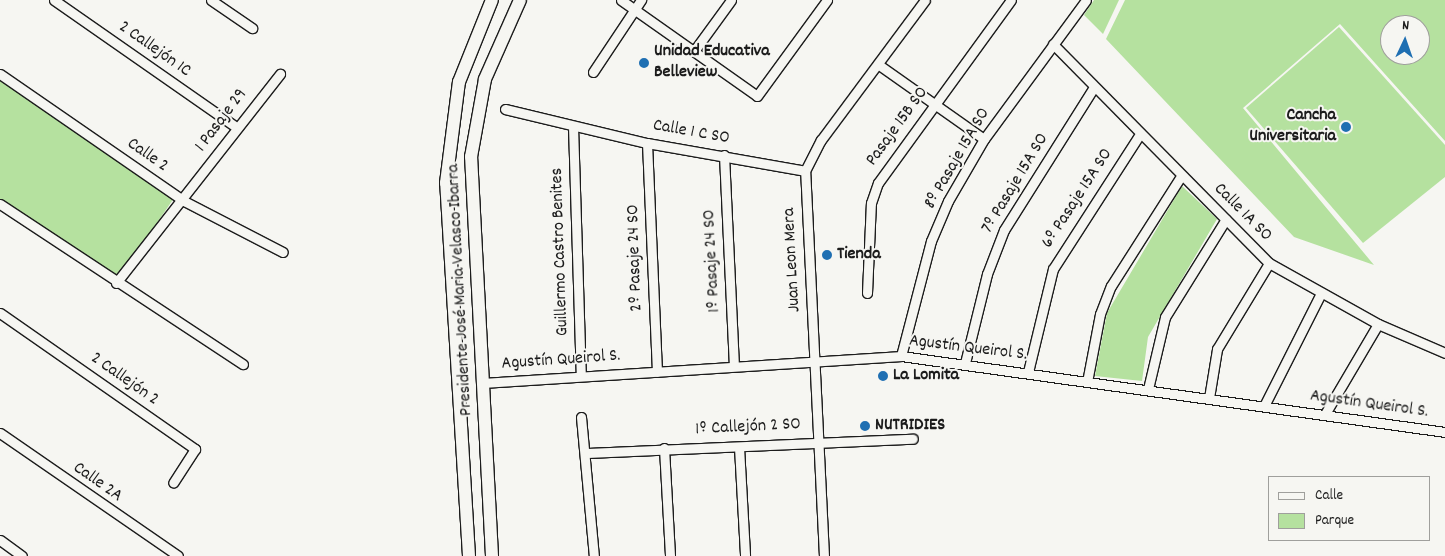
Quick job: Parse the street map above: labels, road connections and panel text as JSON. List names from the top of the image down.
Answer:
{
  "streets": {
    "main road": ["Presidente José Maria Velasco Ibarra"],
    "street": [
      "2 Callejón 1C",
      "1 Pasaje 29",
      "Pasaje 15B SO",
      "Calle 1 C SO",
      "Calle 2",
      "8º Pasaje 15A SO",
      "7º Pasaje 15A SO",
      "6º Pasaje 15A SO",
      "Calle 1A SO",
      "Guillermo Castro Benites",
      "2º Pasaje 24 SO",
      "Juan Leon Mera",
      "1º Pasaje 24 SO",
      "Agustín Queirol S.",
      "2 Callejón 2",
      "1º Callejón 2 SO",
      "Calle 2A"
    ]
  },
  "crossings": [
    ["2 Callejón 1C", "1 Pasaje 29"],
    ["1 Pasaje 29", "Calle 2"],
    ["Calle 1 C SO", "Guillermo Castro Benites"],
    ["Calle 1 C SO", "2º Pasaje 24 SO"],
    ["Calle 1 C SO", "Juan Leon Mera"],
    ["Calle 1 C SO", "1º Pasaje 24 SO"],
    ["8º Pasaje 15A SO", "Calle 1A SO"],
    ["8º Pasaje 15A SO", "Agustín Queirol S."],
    ["7º Pasaje 15A SO", "Calle 1A SO"],
    ["7º Pasaje 15A SO", "Agustín Queirol S."],
    ["6º Pasaje 15A SO", "Calle 1A SO"],
    ["6º Pasaje 15A SO", "Agustín Queirol S."],
    ["Guillermo Castro Benites", "Agustín Queirol S."],
    ["2º Pasaje 24 SO", "Agustín Queirol S."],
    ["Juan Leon Mera", "Agustín Queirol S."],
    ["Juan Leon Mera", "1º Callejón 2 SO"],
    ["1º Pasaje 24 SO", "Agustín Queirol S."],
    ["Presidente José Maria Velasco Ibarra", "Agustín Queirol S."]
  ],
  "places": [
    "Unidad Educativa Belleview",
    "Cancha Universitaria",
    "Tienda",
    "La Lomita",
    "NUTRIDIES"
  ],
  "legend": ["Calle", "Parque"],
  "north": "top"
}
